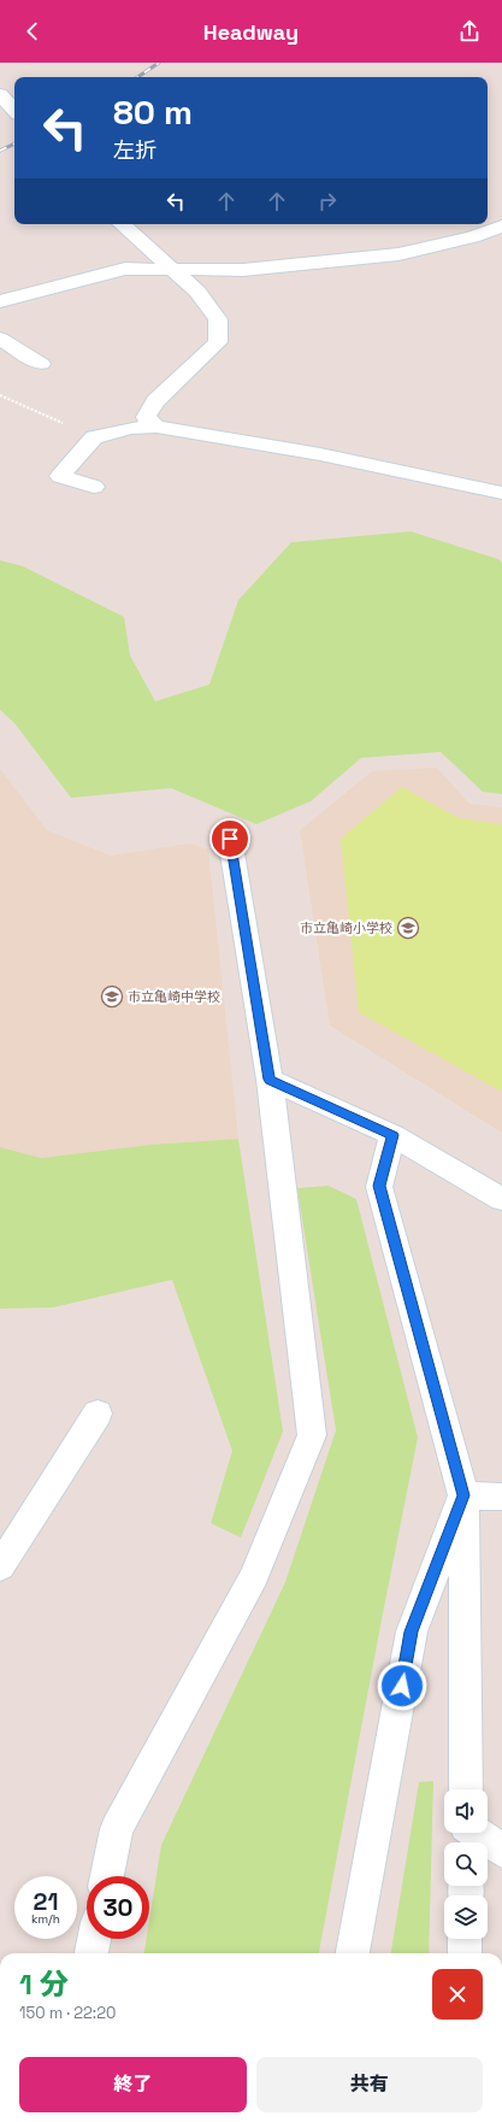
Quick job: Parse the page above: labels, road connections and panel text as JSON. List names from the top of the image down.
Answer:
{
  "places": {
    "school or university": ["市立亀崎小学校", "市立亀崎中学校"]
  },
  "page": {
    "header": "Headway",
    "turn": ["80 m", "左折"],
    "speed": "21 km/h",
    "limit": "30",
    "heading": ["1 分", "150 m · 22:20"],
    "buttons": ["終了", "共有"]
  }
}
